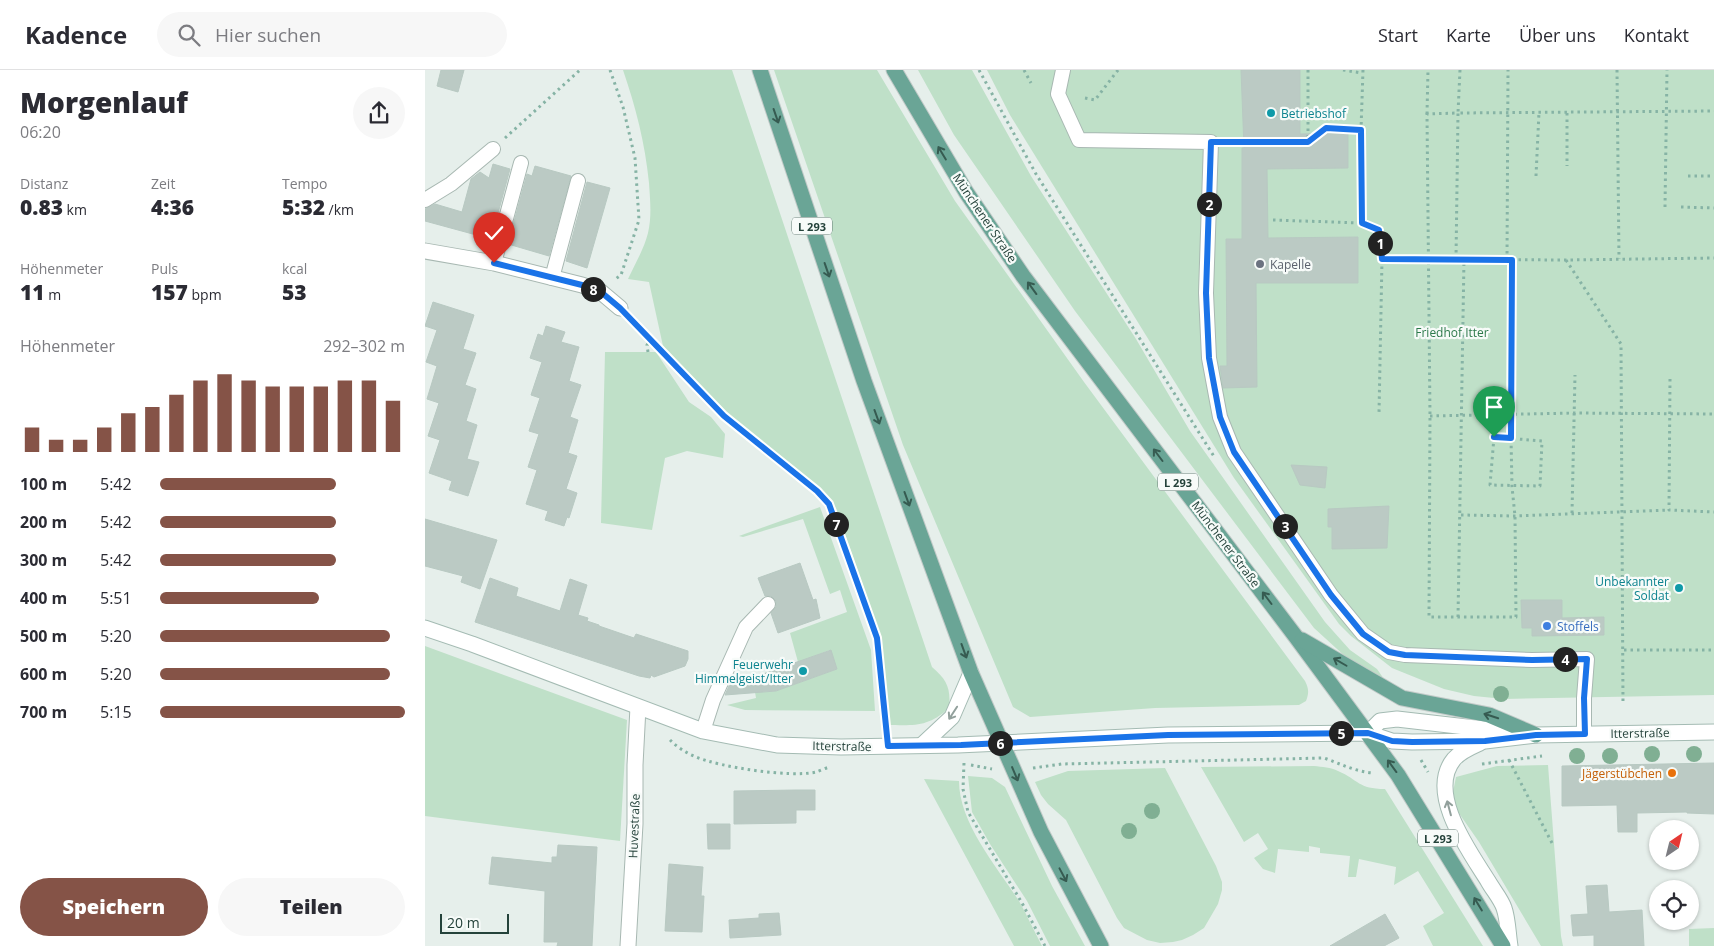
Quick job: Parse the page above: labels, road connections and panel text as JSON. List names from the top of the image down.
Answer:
{
  "streets": {
    "main road": ["Münchener Straße", "L 293"],
    "street": ["Itterstraße", "Huvestraße"]
  },
  "crossings": [
    ["Münchener Straße", "Itterstraße"],
    ["L 293", "Itterstraße"],
    ["Itterstraße", "Huvestraße"]
  ],
  "one_way": ["Münchener Straße"],
  "parks": ["Friedhof Itter"],
  "places": [
    "Betriebshof",
    "Kapelle",
    "Unbekannter Soldat",
    "Stoffels",
    "Feuerwehr Himmelgeist/Itter",
    "Jägerstübchen"
  ],
  "scale_bar": "20 m",
  "north": "top right",
  "page": {
    "header": "Kadence",
    "search": "Hier suchen",
    "nav": [
      "Start",
      "Karte",
      "Über uns",
      "Kontakt"
    ],
    "heading": ["Morgenlauf", "06:20"],
    "stats": [
      ["Distanz", "0.83 km"],
      ["Zeit", "4:36"],
      ["Tempo", "5:32 /km"],
      ["Höhenmeter", "11 m"],
      ["Puls", "157 bpm"],
      ["kcal", "53"]
    ],
    "pins": [
      "2",
      "1",
      "8",
      "7",
      "3",
      "4",
      "5",
      "6"
    ],
    "chart": ["Höhenmeter", "292–302 m"],
    "list": [
      {
        "name": "100 m",
        "note": "5:42"
      },
      {
        "name": "200 m",
        "note": "5:42"
      },
      {
        "name": "300 m",
        "note": "5:42"
      },
      {
        "name": "400 m",
        "note": "5:51"
      },
      {
        "name": "500 m",
        "note": "5:20"
      },
      {
        "name": "600 m",
        "note": "5:20"
      },
      {
        "name": "700 m",
        "note": "5:15"
      }
    ],
    "buttons": ["Speichern", "Teilen"],
    "scale": "20 m"
  }
}
